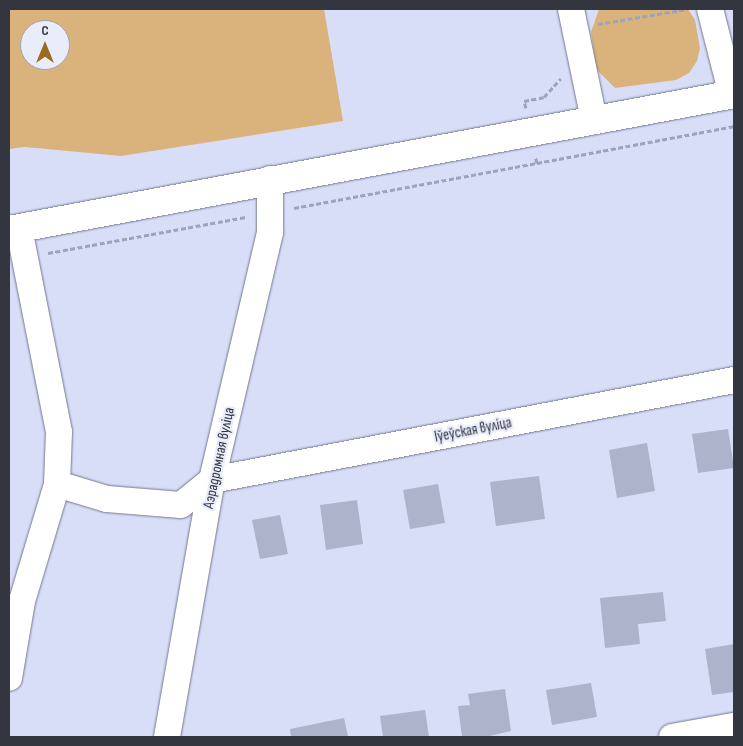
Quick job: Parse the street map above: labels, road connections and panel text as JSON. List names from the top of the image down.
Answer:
{
  "streets": {
    "street": ["Іўеўская вуліца", "Аэрадромная вуліца"]
  },
  "crossings": [
    ["Іўеўская вуліца", "Аэрадромная вуліца"]
  ],
  "north": "top"
}
